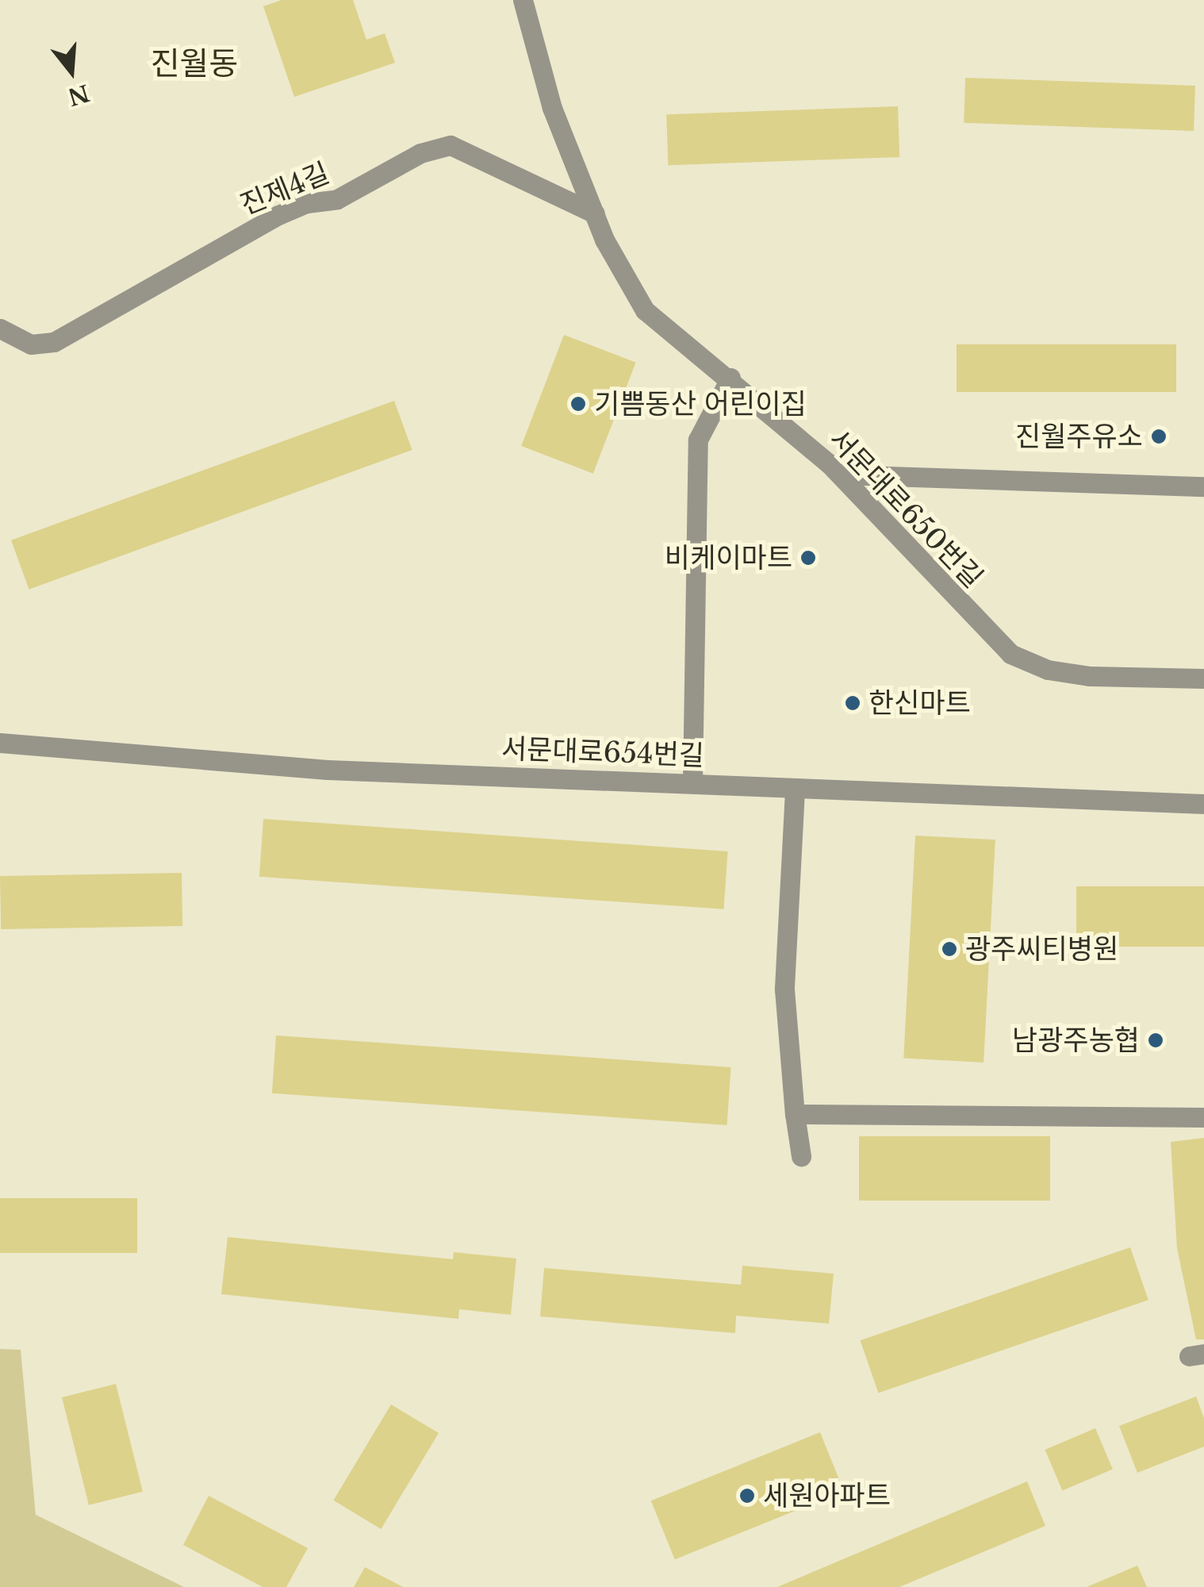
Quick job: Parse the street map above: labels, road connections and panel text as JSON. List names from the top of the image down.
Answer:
{
  "streets": {
    "street": ["진제4길", "서문대로650번길", "서문대로654번길"]
  },
  "crossings": [
    ["진제4길", "서문대로650번길"]
  ],
  "districts": ["진월동"],
  "places": [
    "기쁨동산 어린이집",
    "진월주유소",
    "비케이마트",
    "한신마트",
    "광주씨티병원",
    "남광주농협",
    "세원아파트"
  ],
  "north": "bottom"
}
